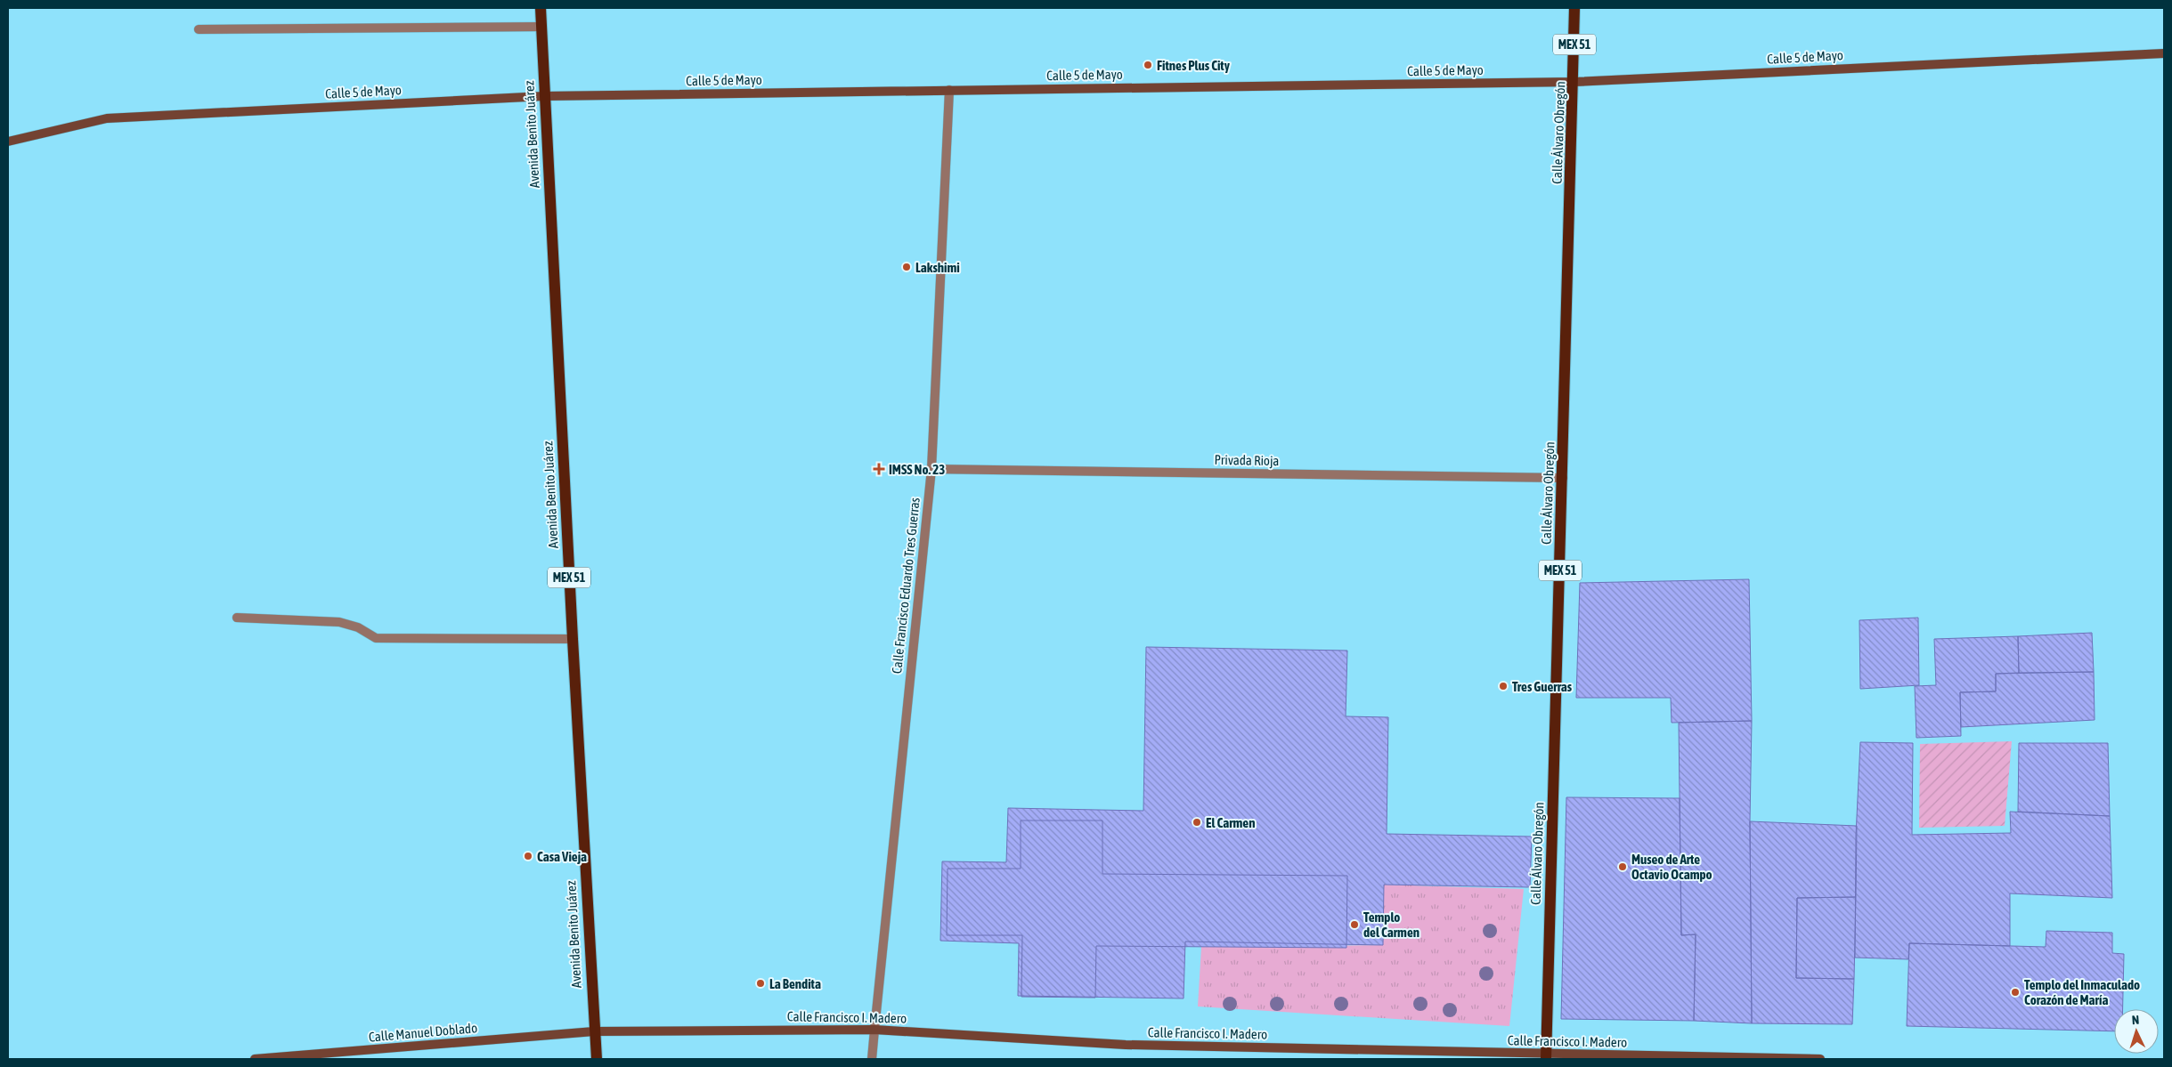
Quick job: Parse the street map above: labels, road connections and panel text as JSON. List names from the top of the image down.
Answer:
{
  "streets": {
    "main road": [
      "MEX 51",
      "Calle 5 de Mayo",
      "Calle Álvaro Obregón",
      "Avenida Benito Juárez",
      "Calle Francisco I. Madero",
      "Calle Manuel Doblado"
    ],
    "street": ["Privada Rioja", "Calle Francisco Eduardo Tres Guerras"]
  },
  "crossings": [
    ["Calle 5 de Mayo", "Calle Álvaro Obregón"],
    ["Calle 5 de Mayo", "Avenida Benito Juárez"],
    ["Calle 5 de Mayo", "Calle Francisco Eduardo Tres Guerras"],
    ["Calle Álvaro Obregón", "Privada Rioja"],
    ["Calle Álvaro Obregón", "Calle Francisco I. Madero"],
    ["Avenida Benito Juárez", "Calle Francisco I. Madero"],
    ["Avenida Benito Juárez", "Calle Manuel Doblado"],
    ["Privada Rioja", "Calle Francisco Eduardo Tres Guerras"],
    ["Calle Francisco Eduardo Tres Guerras", "Calle Francisco I. Madero"],
    ["Calle Francisco I. Madero", "Calle Manuel Doblado"]
  ],
  "places": {
    "other": [
      "Fitnes Plus City",
      "Lakshimi",
      "Tres Guerras",
      "El Carmen",
      "Casa Vieja",
      "Museo de Arte Octavio Ocampo",
      "Templo del Carmen",
      "La Bendita",
      "Templo del Inmaculado Corazón de María"
    ],
    "health": ["IMSS No. 23"]
  },
  "north": "top"
}
